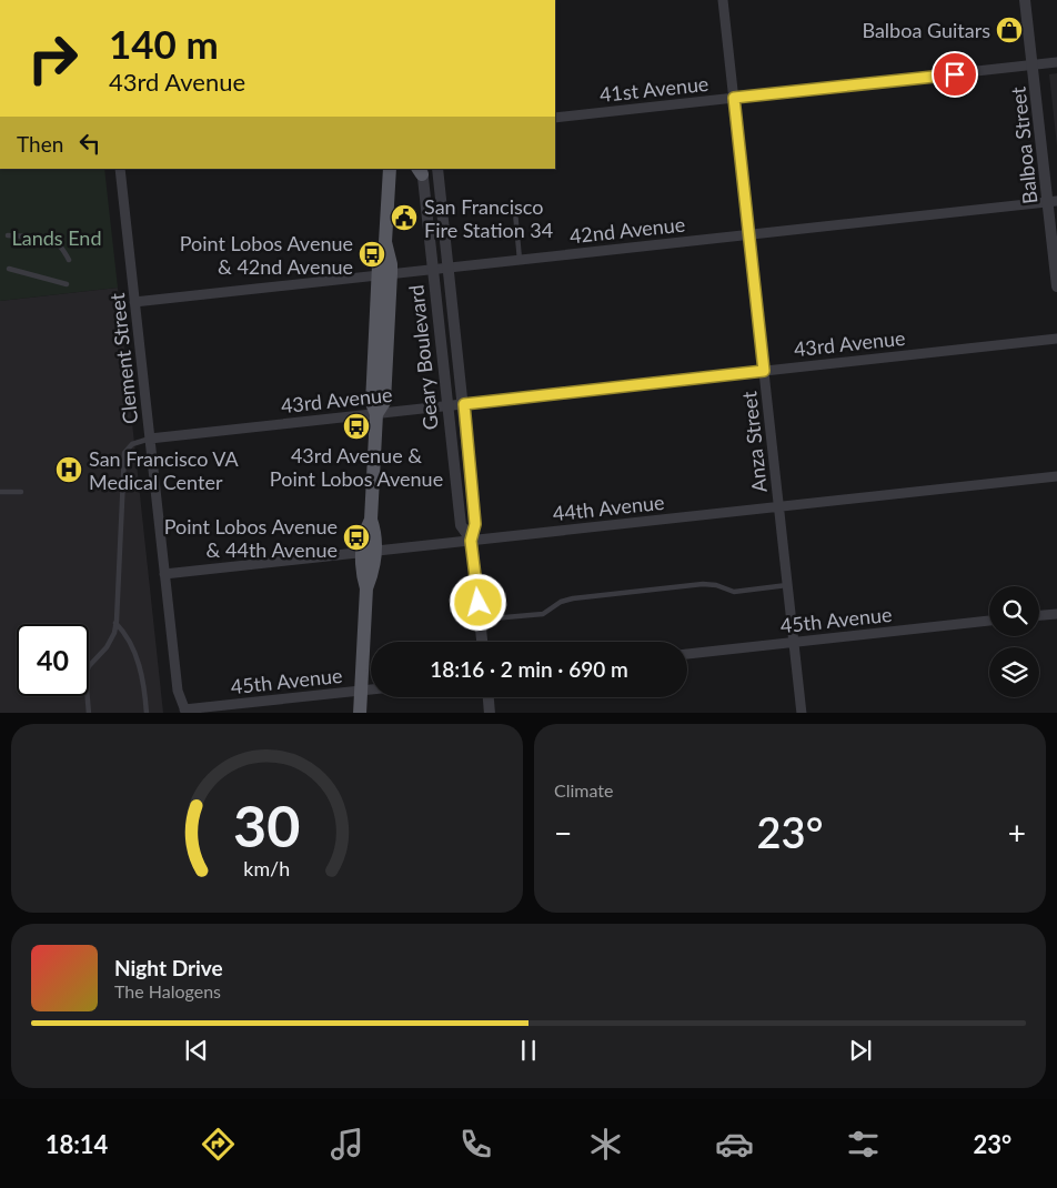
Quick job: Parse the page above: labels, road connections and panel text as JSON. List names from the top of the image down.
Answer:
{
  "streets": {
    "main road": ["Geary Boulevard"],
    "street": [
      "41st Avenue",
      "Balboa Street",
      "42nd Avenue",
      "43rd Avenue",
      "Clement Street",
      "Anza Street",
      "44th Avenue",
      "45th Avenue"
    ]
  },
  "crossings": [
    ["41st Avenue", "Balboa Street"],
    ["41st Avenue", "Anza Street"],
    ["Balboa Street", "42nd Avenue"],
    ["42nd Avenue", "Geary Boulevard"],
    ["42nd Avenue", "Clement Street"],
    ["42nd Avenue", "Anza Street"],
    ["43rd Avenue", "Geary Boulevard"],
    ["43rd Avenue", "Clement Street"],
    ["43rd Avenue", "Anza Street"],
    ["Geary Boulevard", "44th Avenue"],
    ["Geary Boulevard", "45th Avenue"],
    ["Clement Street", "44th Avenue"],
    ["Clement Street", "45th Avenue"],
    ["Anza Street", "44th Avenue"],
    ["Anza Street", "45th Avenue"]
  ],
  "parks": ["Lands End"],
  "places": {
    "shop": ["Balboa Guitars"],
    "public building": ["San Francisco Fire Station 34"],
    "bus stop": ["Point Lobos Avenue & 42nd Avenue", "43rd Avenue & Point Lobos Avenue", "Point Lobos Avenue & 44th Avenue"],
    "hospital": ["San Francisco VA Medical Center"]
  },
  "page": {
    "turn": ["140 m", "43rd Avenue"],
    "then": "Then",
    "limit": "40",
    "trip": "18:16 · 2 min · 690 m",
    "tile": "Climate",
    "heat": ["−", "23°", "+"],
    "song": ["Night Drive", "The Halogens"],
    "tabs": ["18:14", "23°"],
    "gauge": ["30", "km/h"]
  }
}
